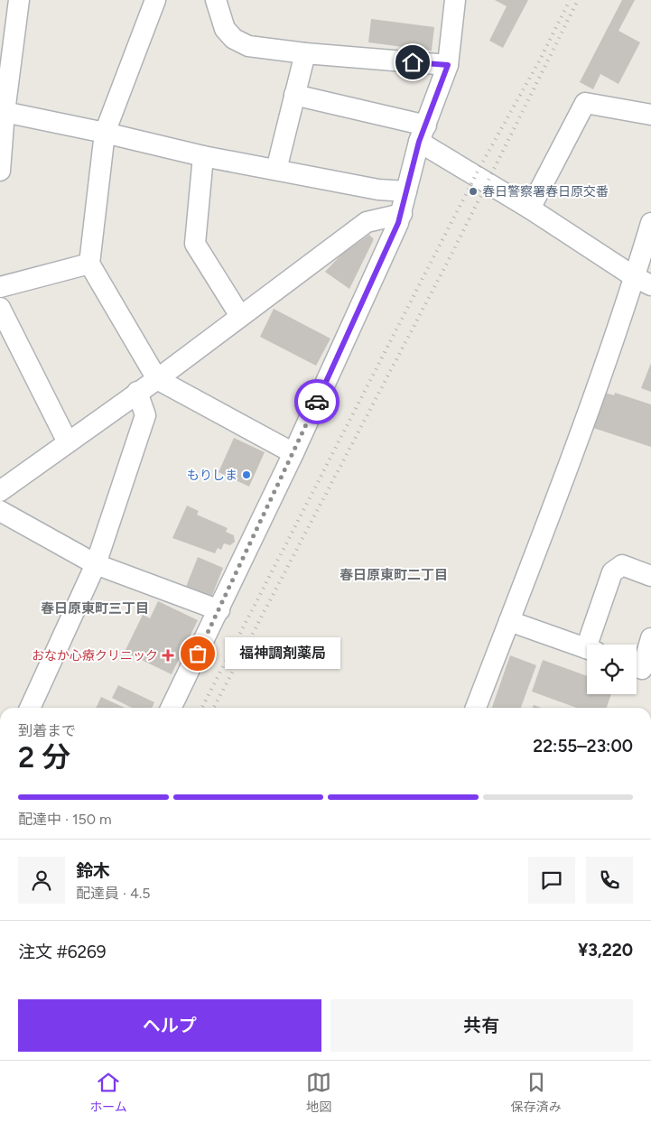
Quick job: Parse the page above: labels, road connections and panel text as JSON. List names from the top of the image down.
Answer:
{
  "districts": ["春日原東町二丁目", "春日原東町三丁目"],
  "places": {
    "other": ["春日警察署春日原交番", "もりしま", "福神調剤薬局"],
    "health": ["おなか心療クリニック"]
  },
  "page": {
    "bubble": "福神調剤薬局",
    "heading": ["2 分", "到着まで", "22:55–23:00"],
    "panel": [
      "鈴木",
      "配達員 · 4.5",
      "注文 #6269",
      "¥3,220"
    ],
    "bar": "配達中 · 150 m",
    "buttons": ["ヘルプ", "共有"],
    "tabs": ["ホーム", "地図", "保存済み"]
  }
}
